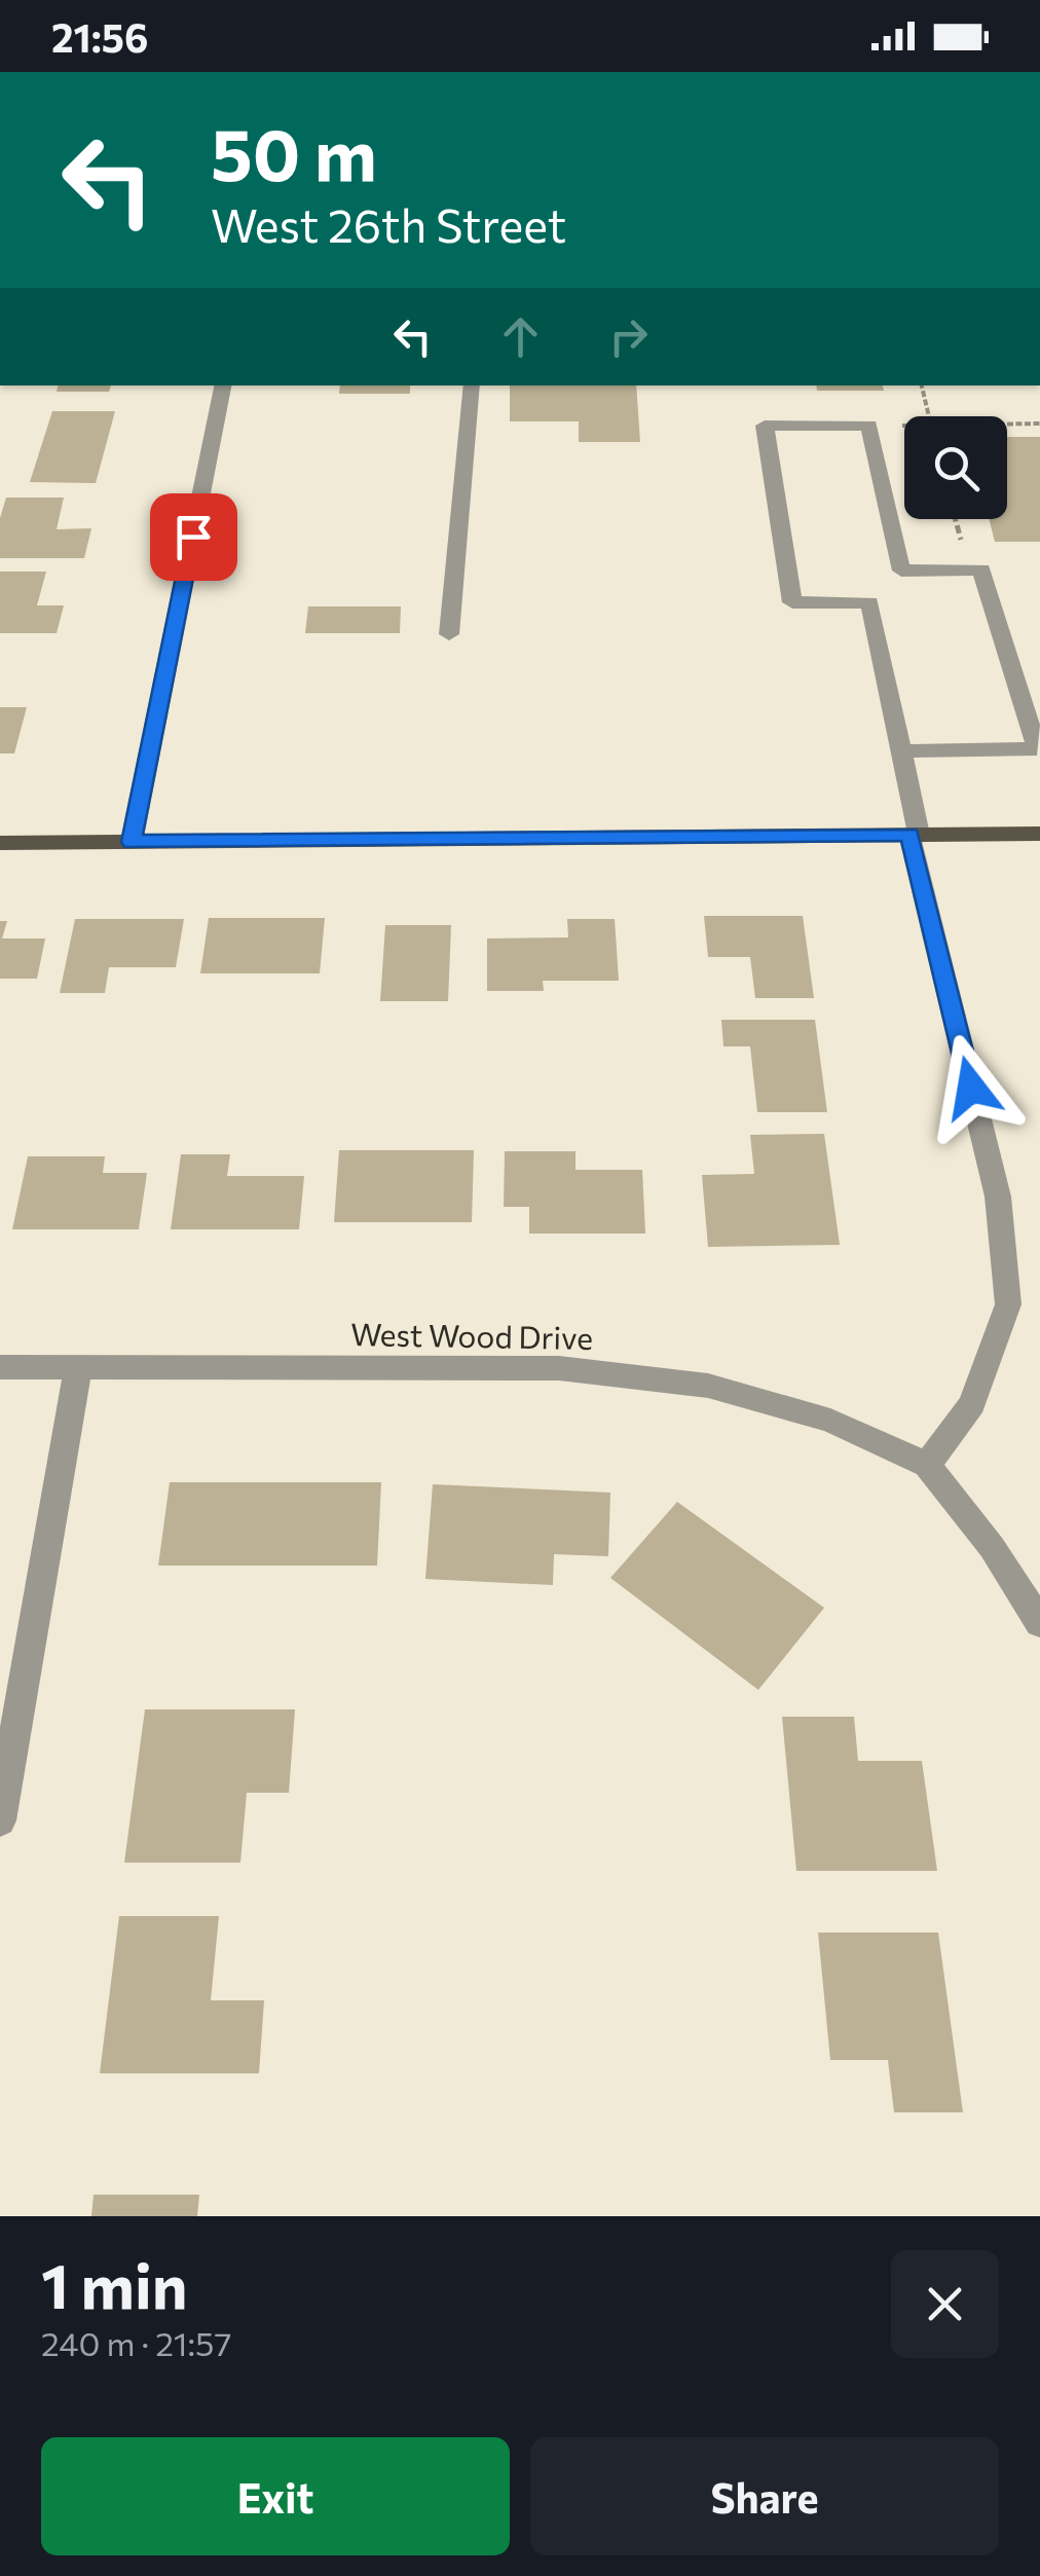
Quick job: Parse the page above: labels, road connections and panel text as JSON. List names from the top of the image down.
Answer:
{
  "streets": {
    "street": ["West Wood Drive"]
  },
  "page": {
    "status": "21:56",
    "turn": ["50 m", "West 26th Street"],
    "heading": ["1 min", "240 m · 21:57"],
    "buttons": ["Exit", "Share"]
  }
}
